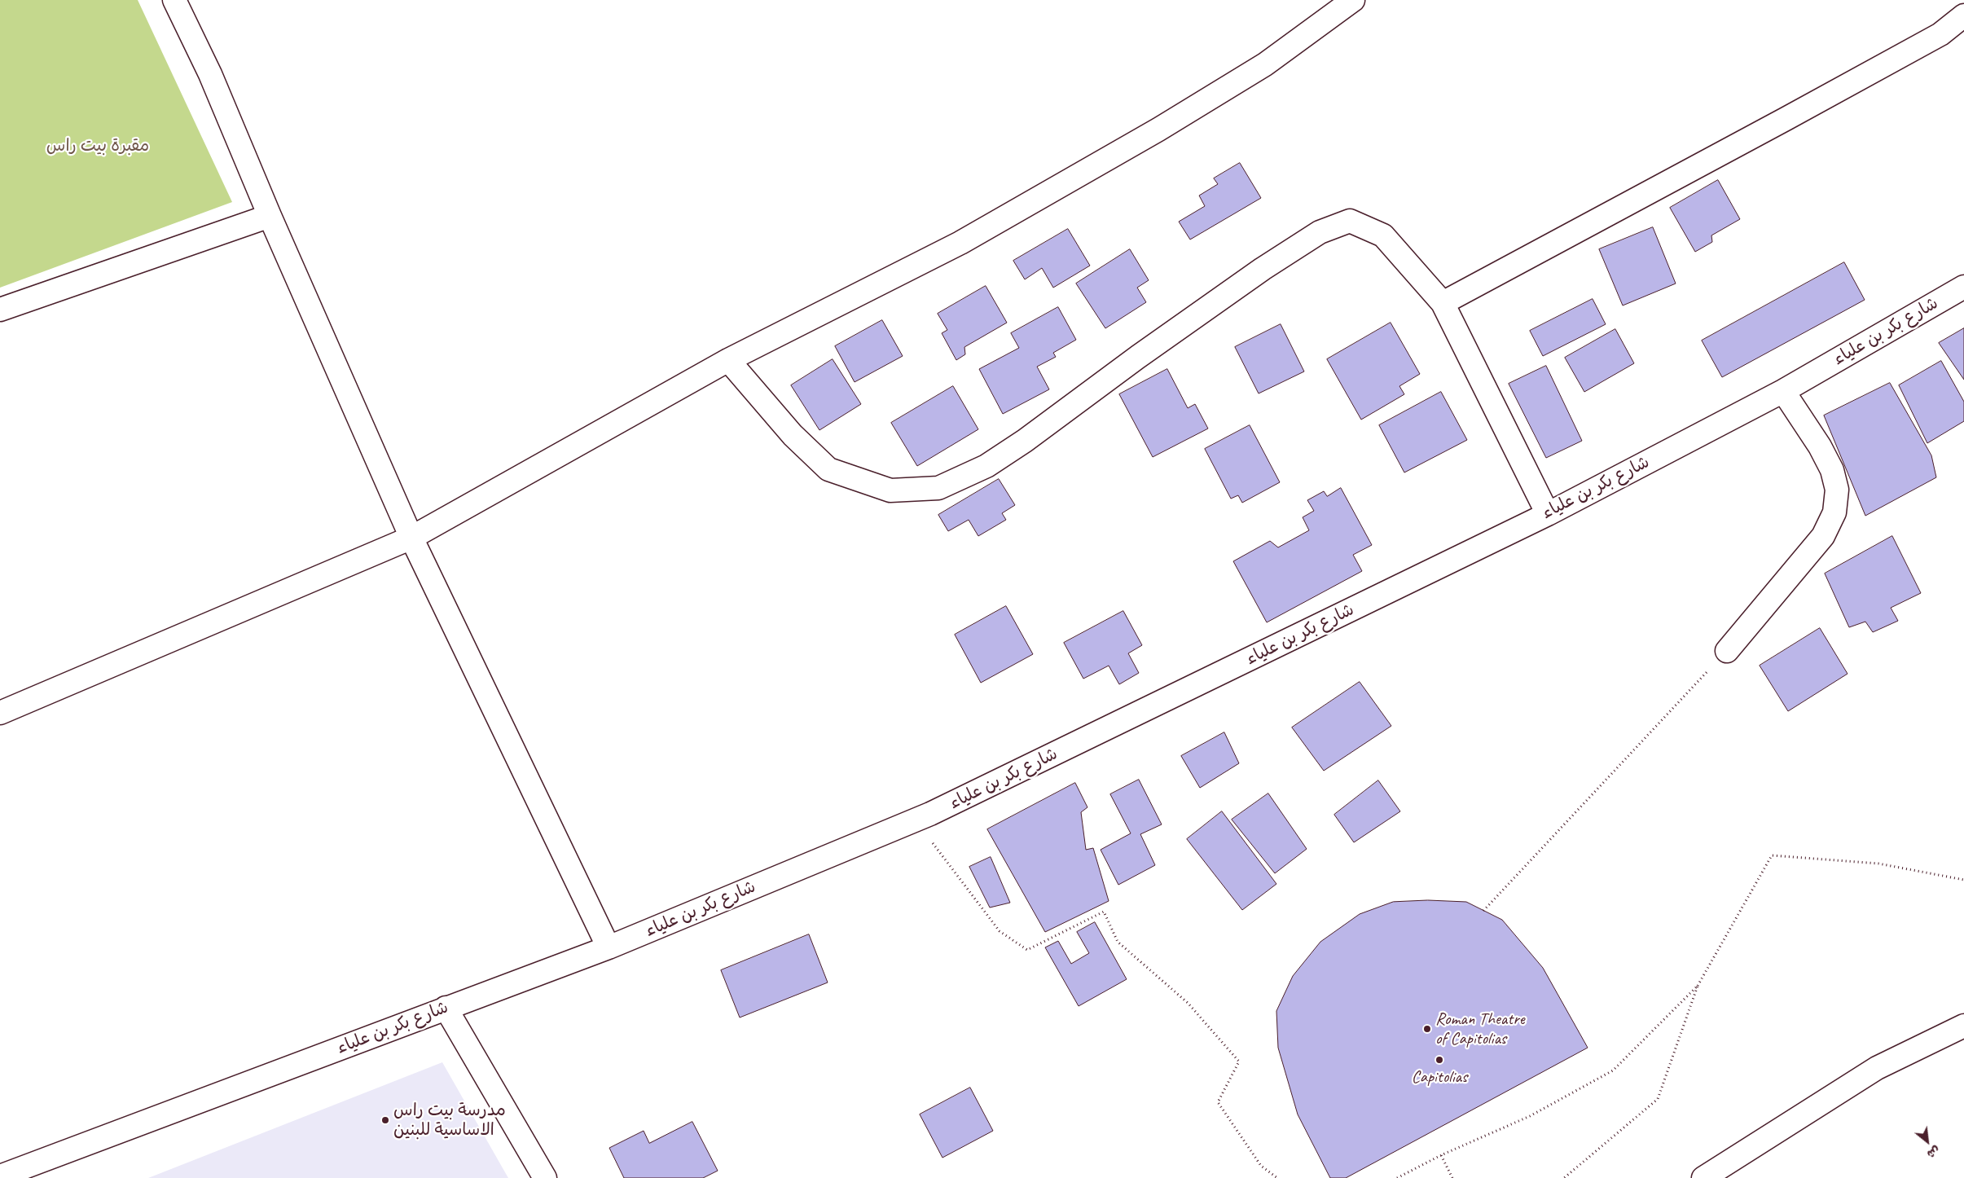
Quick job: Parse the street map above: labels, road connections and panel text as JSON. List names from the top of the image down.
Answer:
{
  "streets": {
    "street": ["شارع بكر بن علياء"]
  },
  "parks": ["مقبرة بيت راس"],
  "places": ["Roman Theatre of Capitolias", "Capitolias", "مدرسة بيت راس الاساسية للبنين"],
  "north": "bottom right"
}
